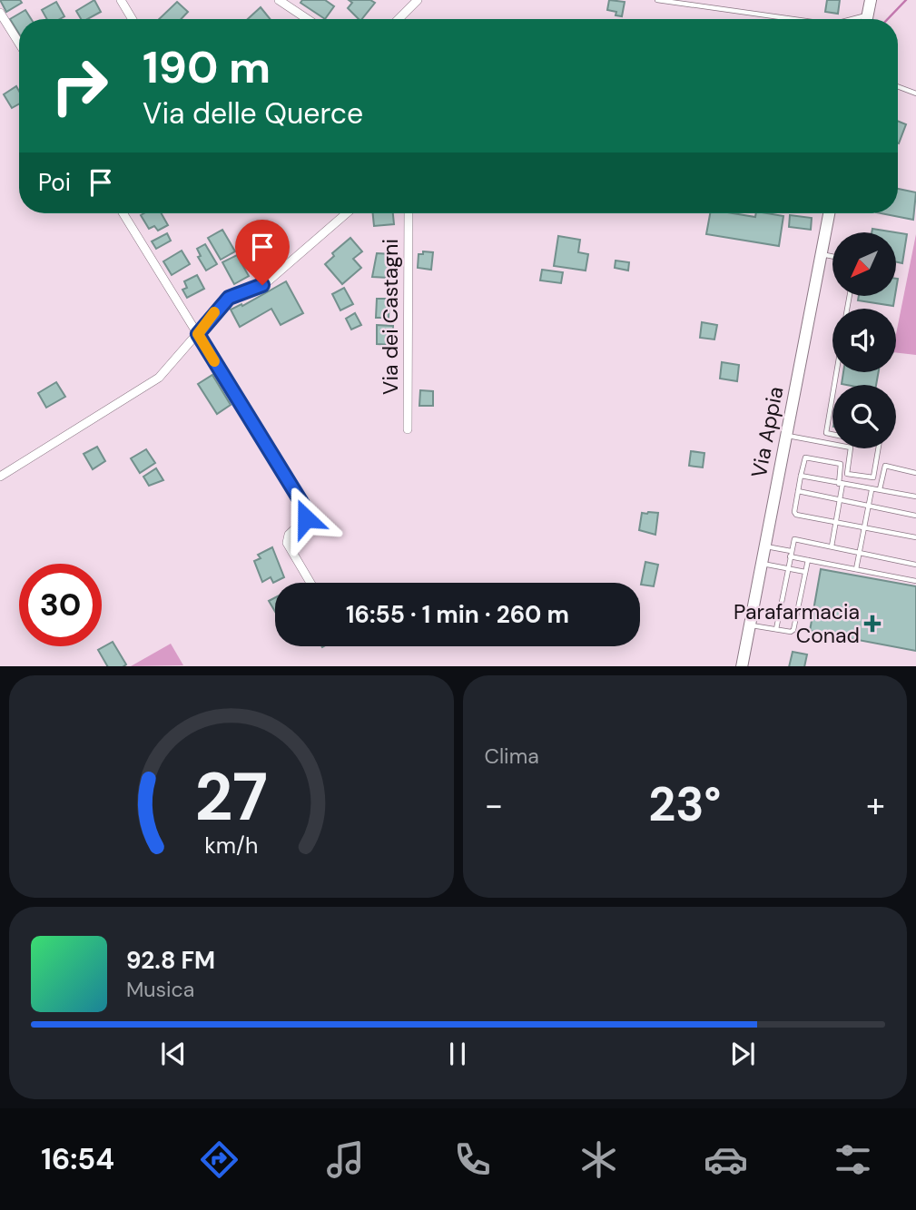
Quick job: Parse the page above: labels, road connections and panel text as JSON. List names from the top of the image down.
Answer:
{
  "streets": {
    "street": ["Via dei Castagni", "Via Appia"]
  },
  "places": {
    "health": ["Parafarmacia Conad"]
  },
  "north": "bottom left",
  "page": {
    "turn": ["190 m", "Via delle Querce"],
    "then": "Poi",
    "limit": "30",
    "trip": "16:55 · 1 min · 260 m",
    "tile": "Clima",
    "heat": ["−", "23°", "+"],
    "song": ["92.8 FM", "Musica"],
    "tabs": "16:54",
    "gauge": ["27", "km/h"]
  }
}
